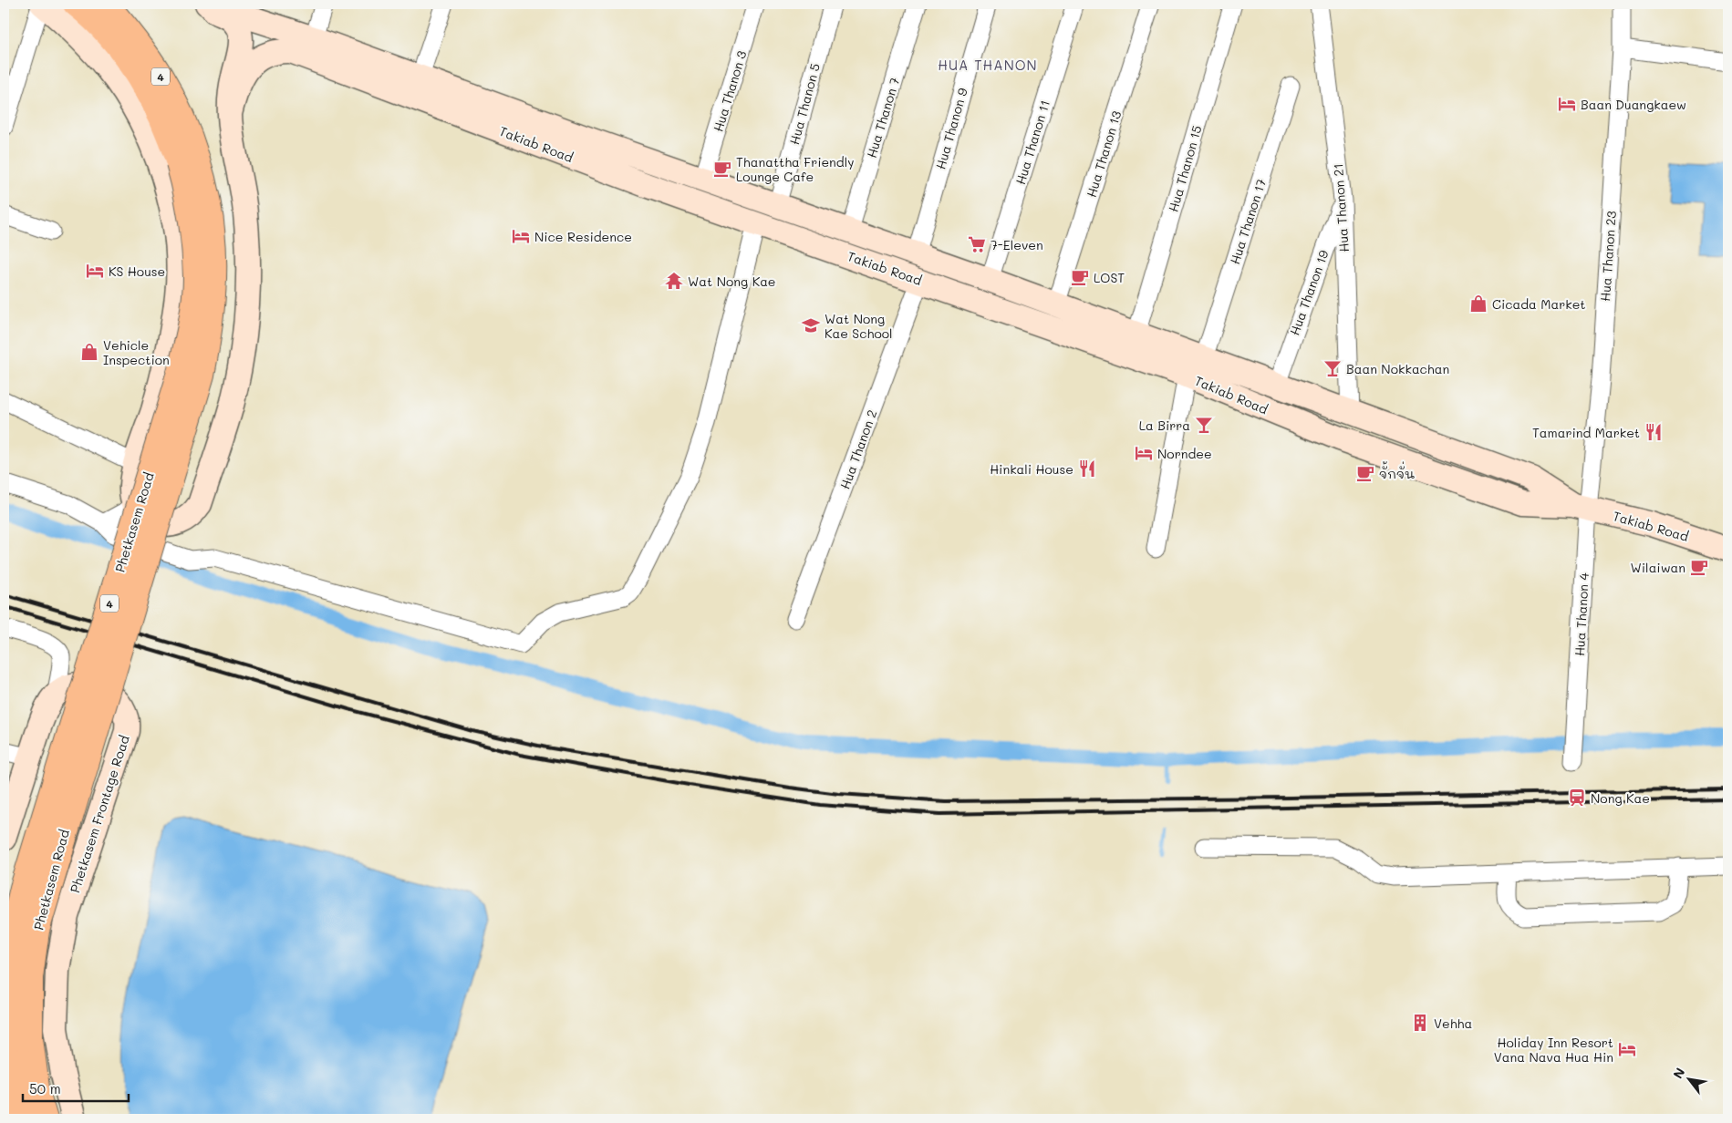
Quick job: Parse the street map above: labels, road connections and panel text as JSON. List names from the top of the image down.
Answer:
{
  "streets": {
    "main road": ["4", "Phetkasem Road"],
    "street": [
      "Hua Thanon 3",
      "Hua Thanon 5",
      "Hua Thanon 7",
      "Hua Thanon 9",
      "Hua Thanon 11",
      "Takiab Road",
      "Hua Thanon 13",
      "Hua Thanon 15",
      "Hua Thanon 21",
      "Hua Thanon 17",
      "Hua Thanon 23",
      "Hua Thanon 19",
      "Hua Thanon 2",
      "Hua Thanon 4",
      "Phetkasem Frontage Road"
    ]
  },
  "crossings": [
    ["Hua Thanon 3", "Takiab Road"],
    ["Hua Thanon 5", "Takiab Road"],
    ["Hua Thanon 7", "Takiab Road"],
    ["Hua Thanon 9", "Takiab Road"],
    ["Hua Thanon 11", "Takiab Road"],
    ["Takiab Road", "Hua Thanon 13"],
    ["Takiab Road", "Hua Thanon 15"],
    ["Takiab Road", "Hua Thanon 21"],
    ["Takiab Road", "Hua Thanon 17"],
    ["Takiab Road", "Hua Thanon 23"],
    ["Takiab Road", "Hua Thanon 19"],
    ["Takiab Road", "Hua Thanon 2"],
    ["Takiab Road", "Hua Thanon 4"],
    ["Hua Thanon 21", "Hua Thanon 19"],
    ["Hua Thanon 23", "Hua Thanon 4"]
  ],
  "districts": ["HUA THANON"],
  "places": {
    "hotel": [
      "Baan Duangkaew",
      "Nice Residence",
      "KS House",
      "Norndee",
      "Holiday Inn Resort Vana Nava Hua Hin"
    ],
    "cafe": [
      "Thanattha Friendly Lounge Cafe",
      "LOST",
      "จั้กจั่น",
      "Wilaiwan"
    ],
    "supermarket": ["7-Eleven"],
    "temple": ["Wat Nong Kae"],
    "shop": ["Cicada Market", "Vehicle Inspection"],
    "school or university": ["Wat Nong Kae School"],
    "bar": ["Baan Nokkachan", "La Birra"],
    "restaurant": ["Tamarind Market", "Hinkali House"],
    "station": ["Nong Kae"],
    "building": ["Vehha"]
  },
  "scale_bar": "50 m",
  "north": "top left"
}
